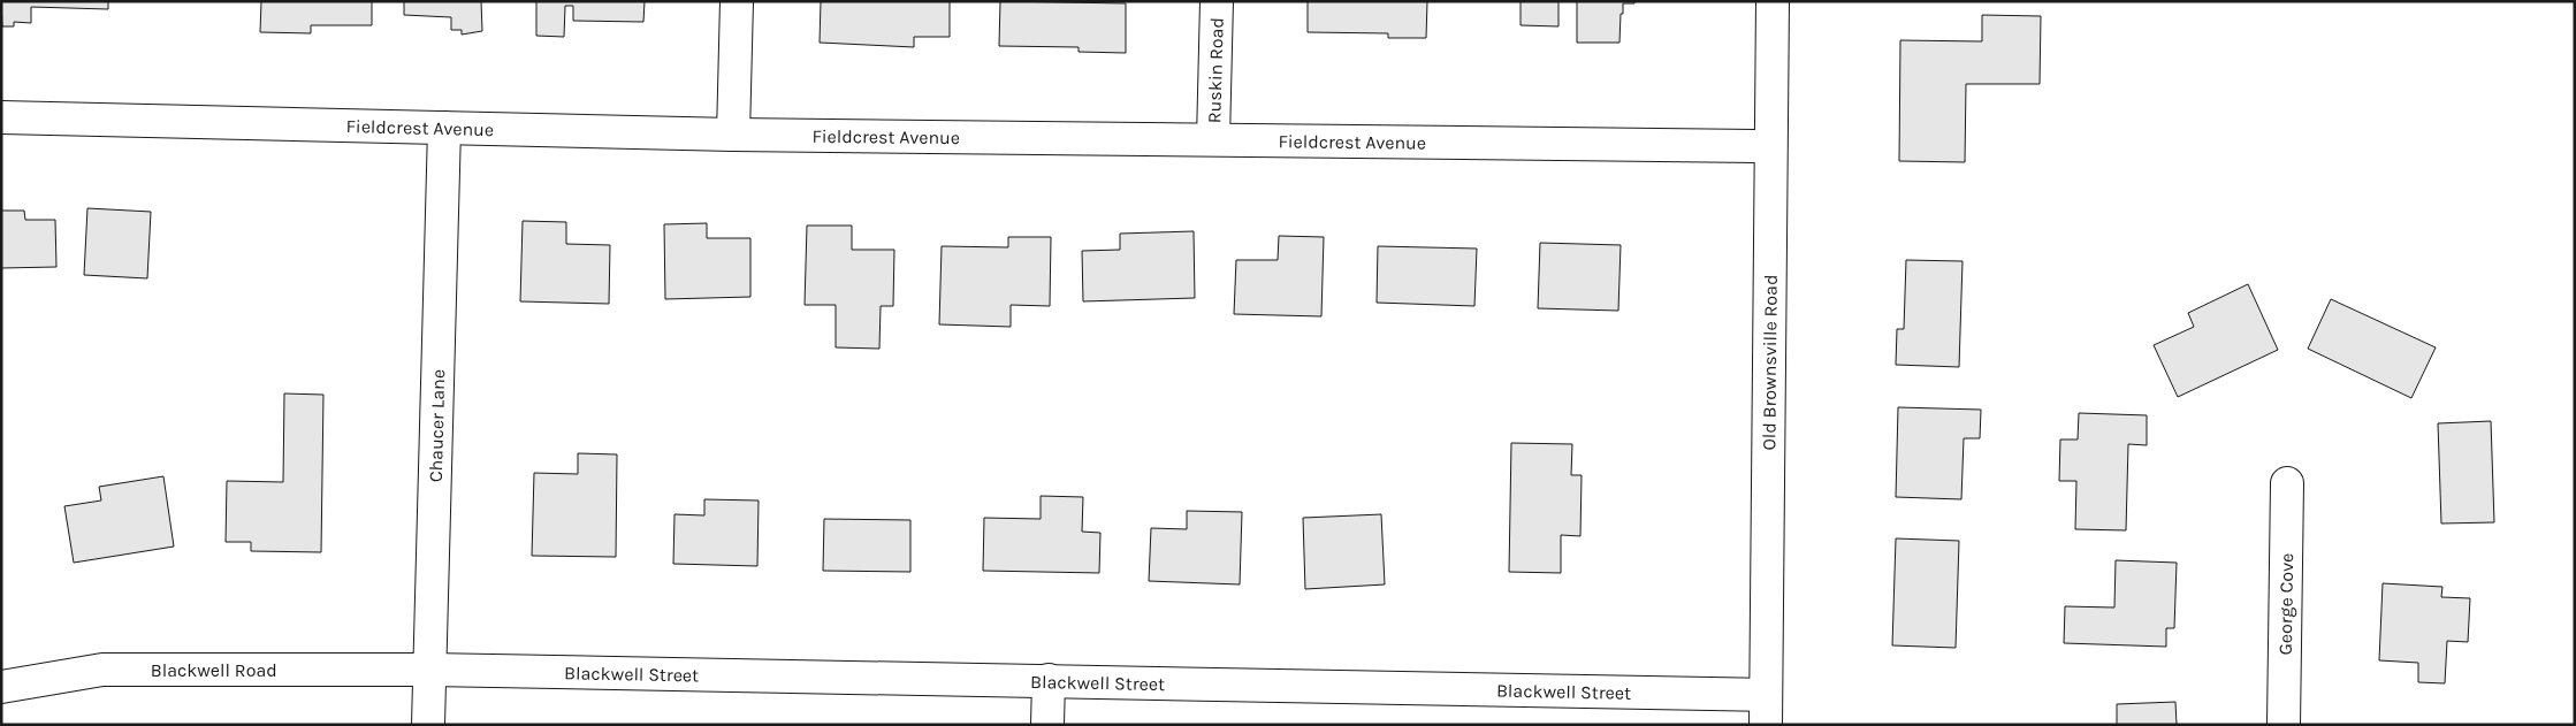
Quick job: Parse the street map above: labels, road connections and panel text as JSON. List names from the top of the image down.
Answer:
{
  "streets": {
    "street": [
      "Ruskin Road",
      "Fieldcrest Avenue",
      "Old Brownsville Road",
      "Chaucer Lane",
      "George Cove",
      "Blackwell Road",
      "Blackwell Street"
    ]
  },
  "crossings": [
    ["Ruskin Road", "Fieldcrest Avenue"],
    ["Fieldcrest Avenue", "Old Brownsville Road"],
    ["Fieldcrest Avenue", "Chaucer Lane"],
    ["Old Brownsville Road", "Blackwell Street"],
    ["Chaucer Lane", "Blackwell Road"],
    ["Chaucer Lane", "Blackwell Street"],
    ["Blackwell Road", "Blackwell Street"]
  ]
}
